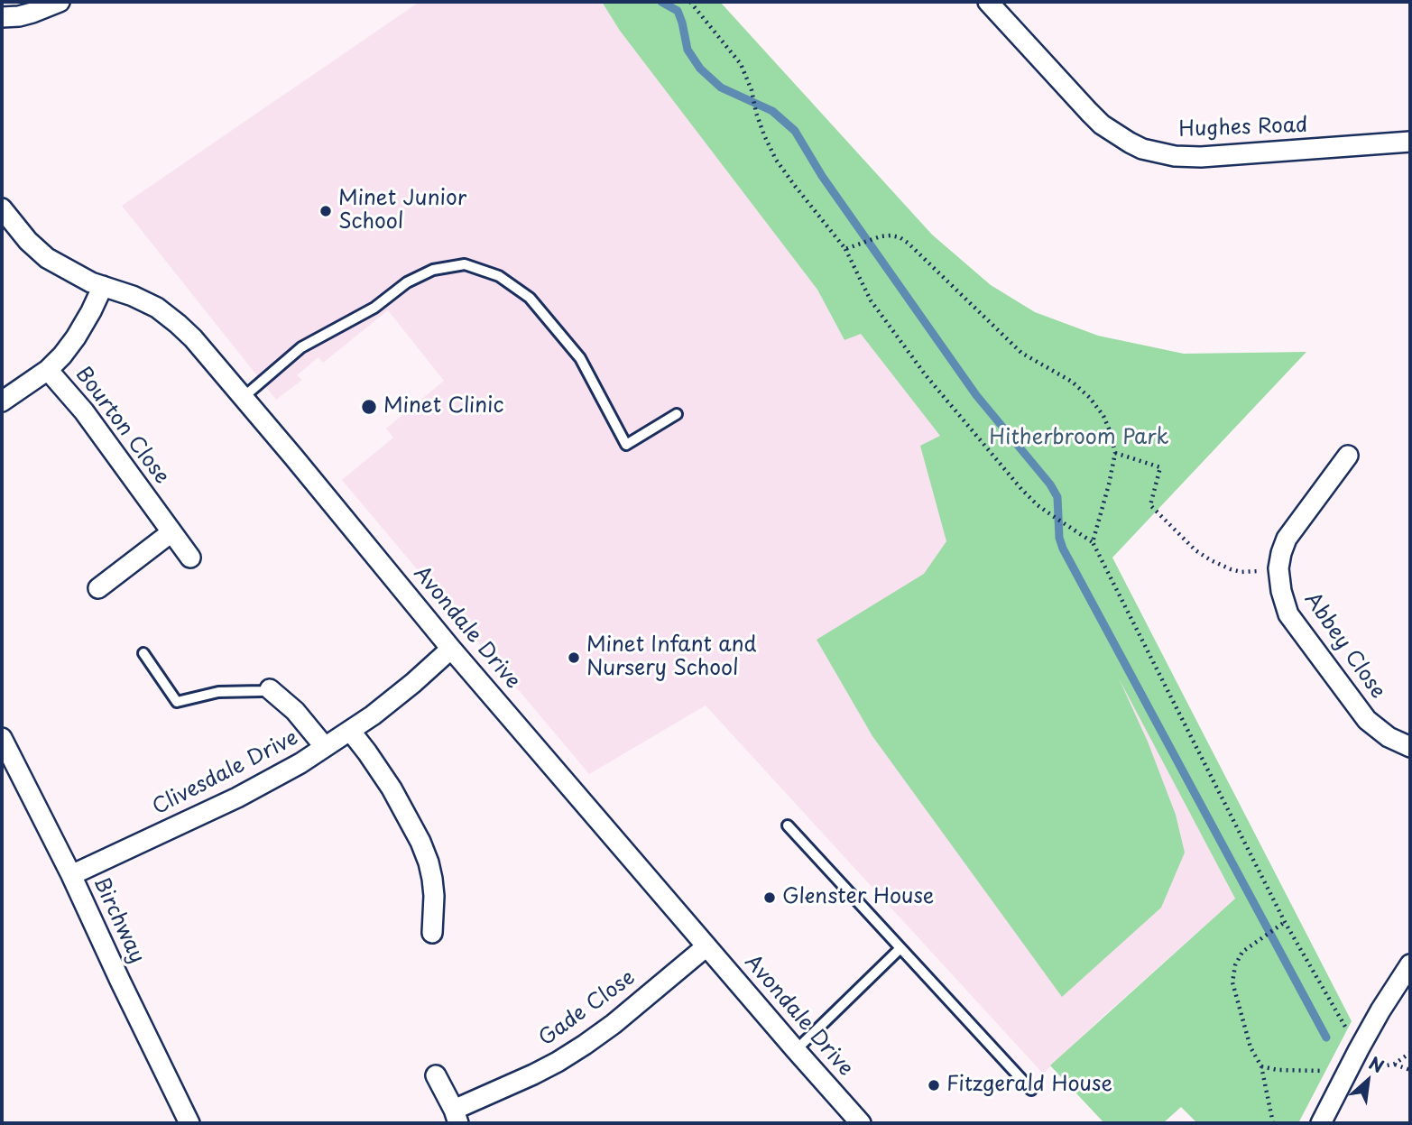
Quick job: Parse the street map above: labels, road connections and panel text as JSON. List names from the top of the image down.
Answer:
{
  "streets": {
    "street": [
      "Hughes Road",
      "Bourton Close",
      "Avondale Drive",
      "Abbey Close",
      "Clivesdale Drive",
      "Birchway",
      "Gade Close"
    ]
  },
  "crossings": [
    ["Bourton Close", "Avondale Drive"],
    ["Avondale Drive", "Clivesdale Drive"],
    ["Avondale Drive", "Gade Close"],
    ["Clivesdale Drive", "Birchway"]
  ],
  "parks": ["Hitherbroom Park"],
  "places": [
    "Minet Junior School",
    "Minet Clinic",
    "Minet Infant and Nursery School",
    "Glenster House",
    "Fitzgerald House"
  ],
  "north": "top right"
}
